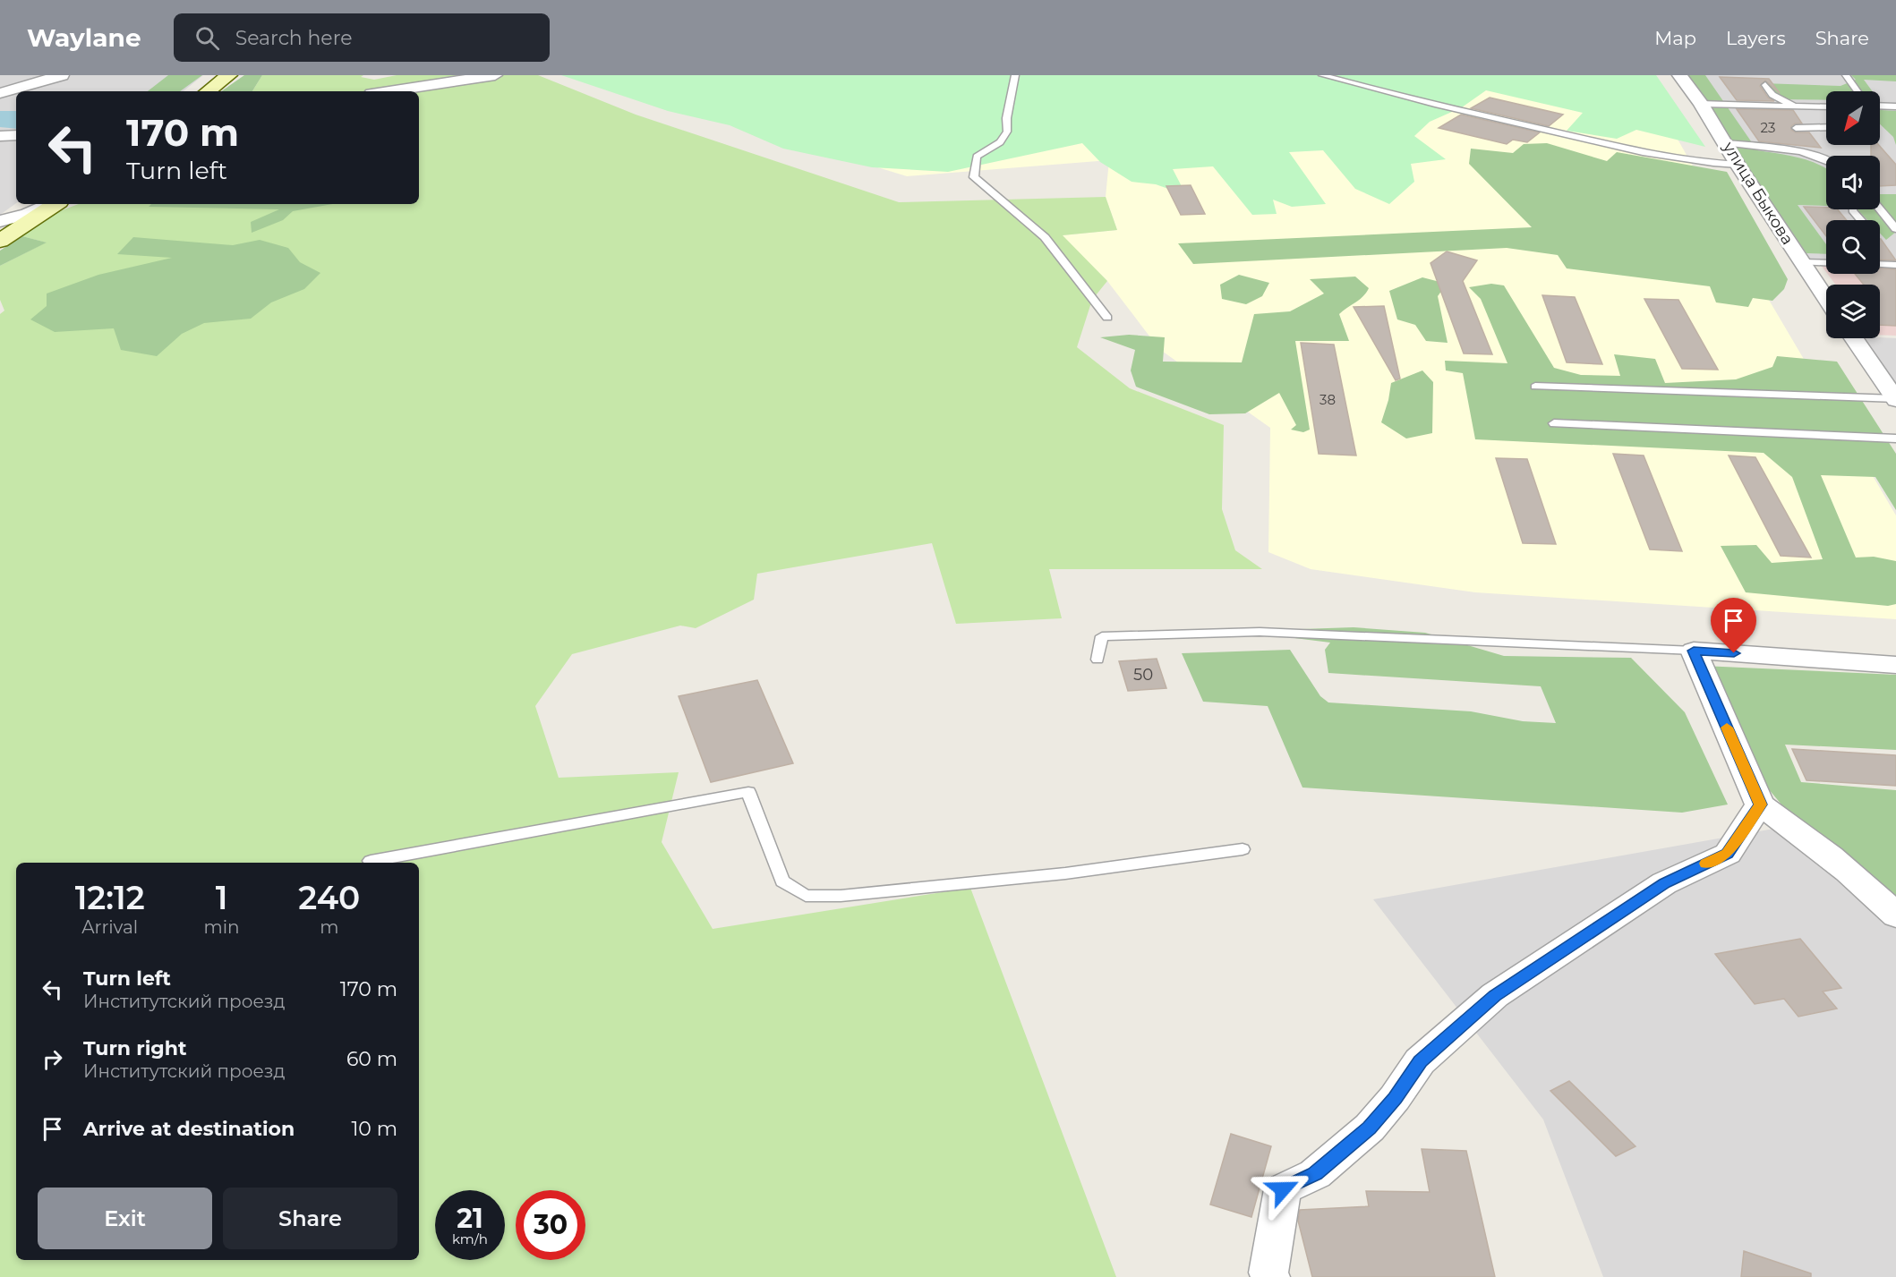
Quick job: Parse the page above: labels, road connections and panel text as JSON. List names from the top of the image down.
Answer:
{
  "streets": {
    "street": ["улица Быкова"]
  },
  "house_numbers": ["23", "38", "50"],
  "north": "bottom left",
  "page": {
    "header": "Waylane",
    "search": "Search here",
    "nav": ["Map", "Layers", "Share"],
    "turn": ["170 m", "Turn left"],
    "eta": [
      "12:12",
      "Arrival",
      "1",
      "min",
      "240",
      "m"
    ],
    "list": [
      {
        "name": "Turn left",
        "note": "Институтский проезд",
        "value": "170 m"
      },
      {
        "name": "Turn right",
        "note": "Институтский проезд",
        "value": "60 m"
      },
      {
        "name": "Arrive at destination",
        "value": "10 m"
      }
    ],
    "buttons": ["Exit", "Share"],
    "speed": "21 km/h",
    "limit": "30"
  }
}
